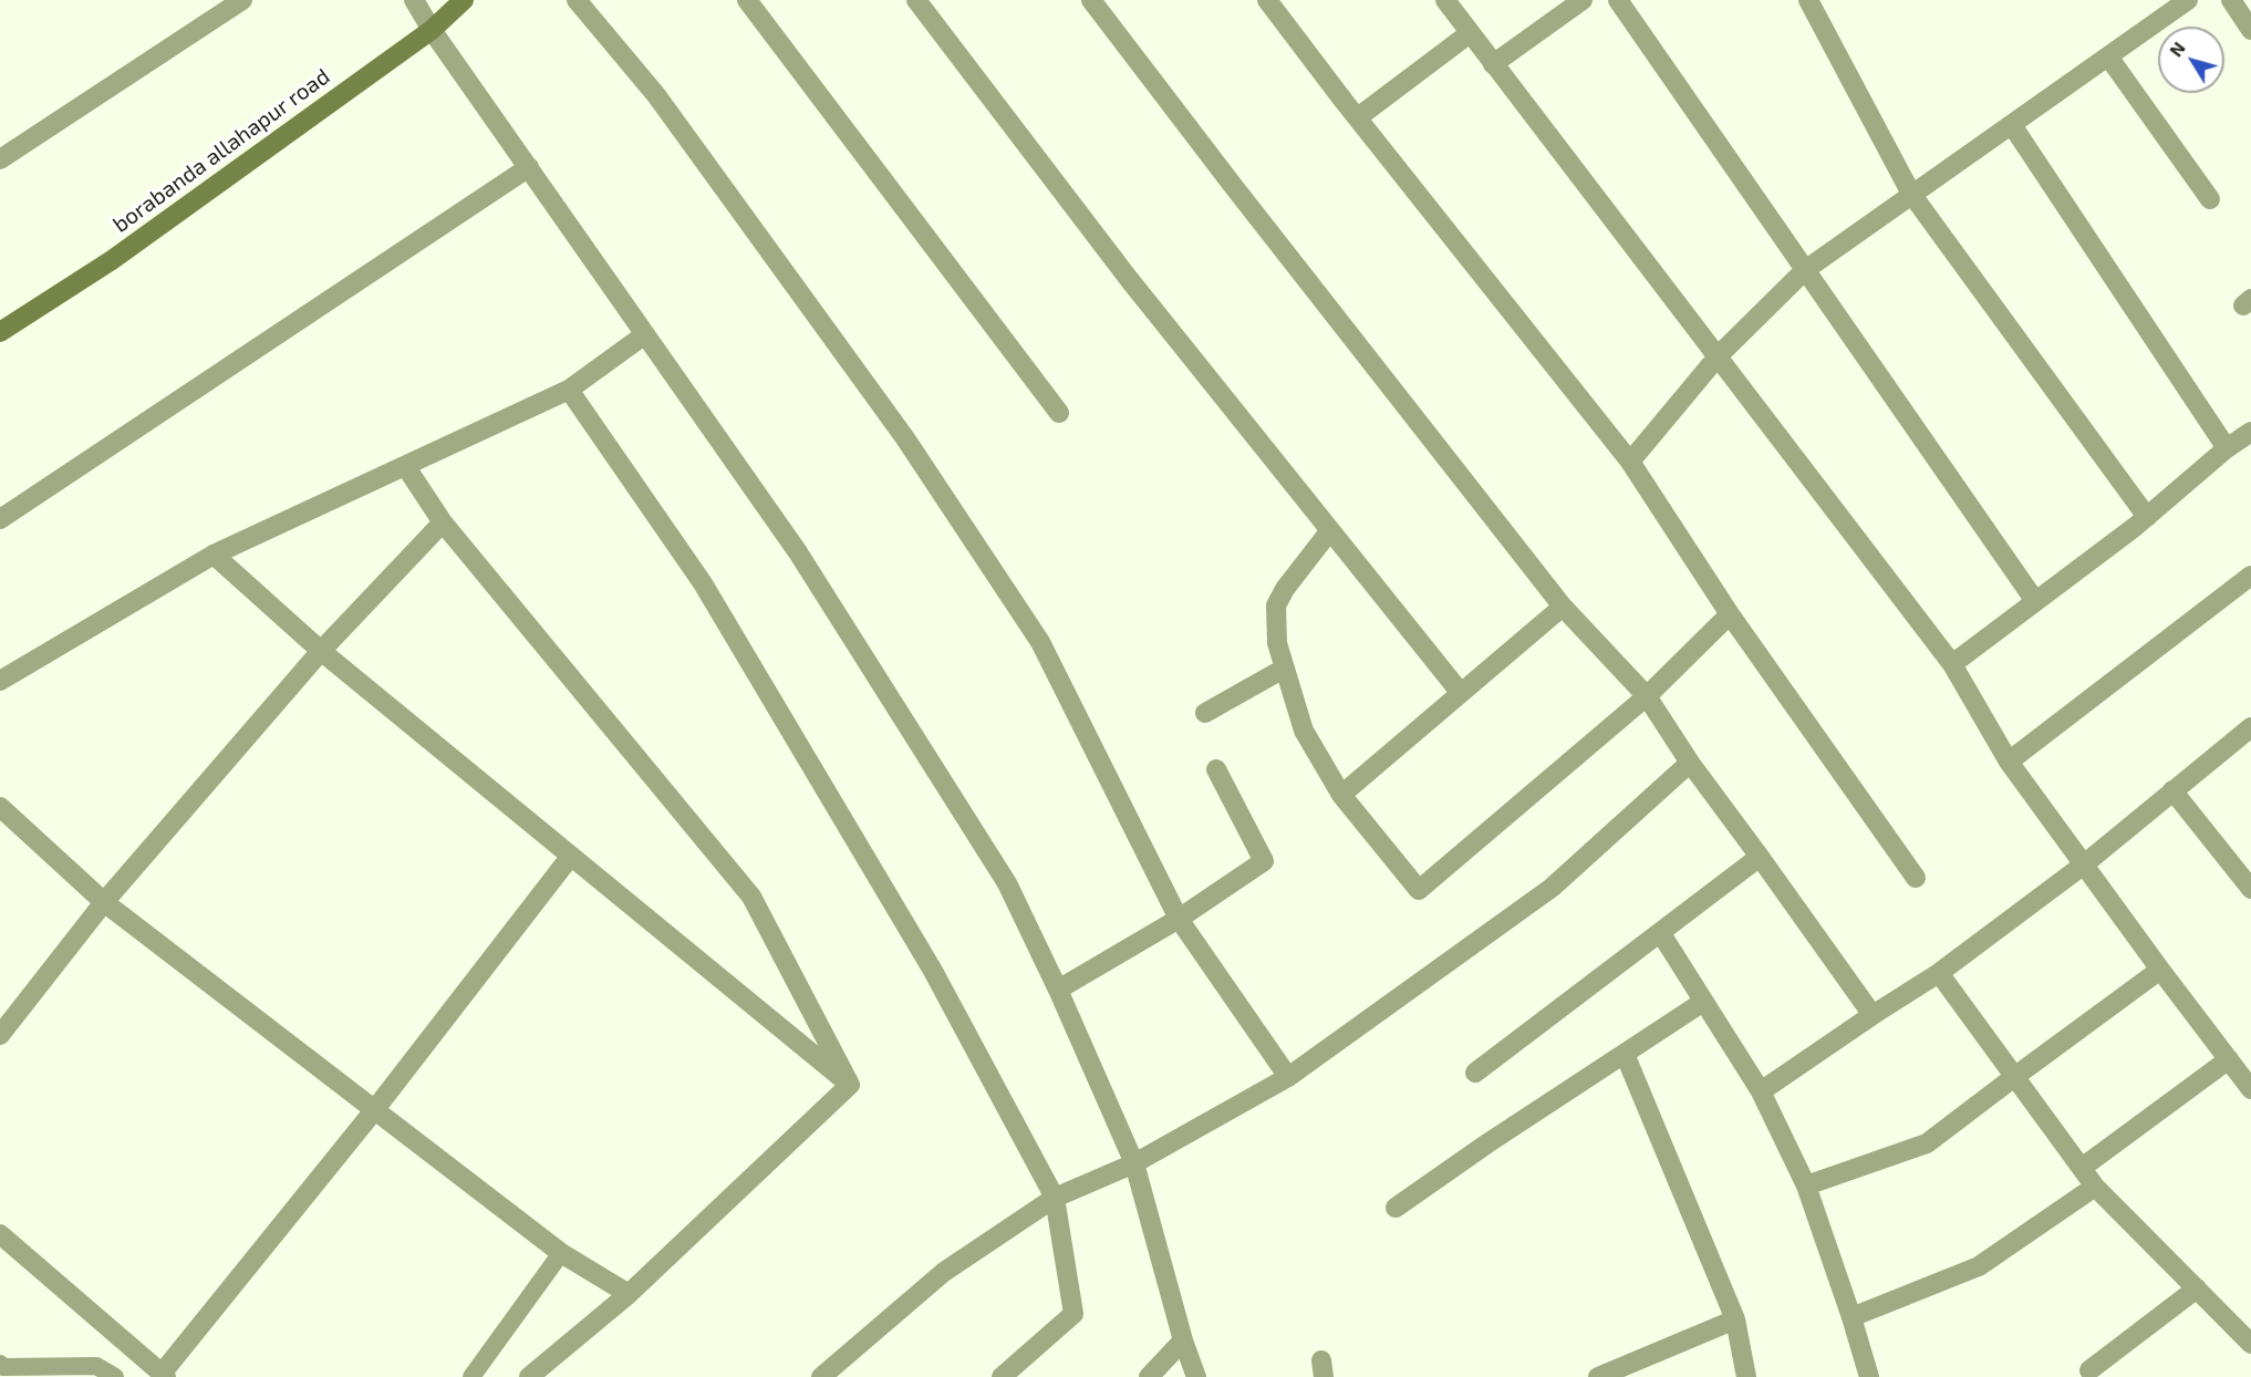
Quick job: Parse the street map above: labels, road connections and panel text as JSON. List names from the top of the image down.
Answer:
{
  "streets": {
    "main road": ["borabanda allahapur road"]
  },
  "north": "top left"
}
